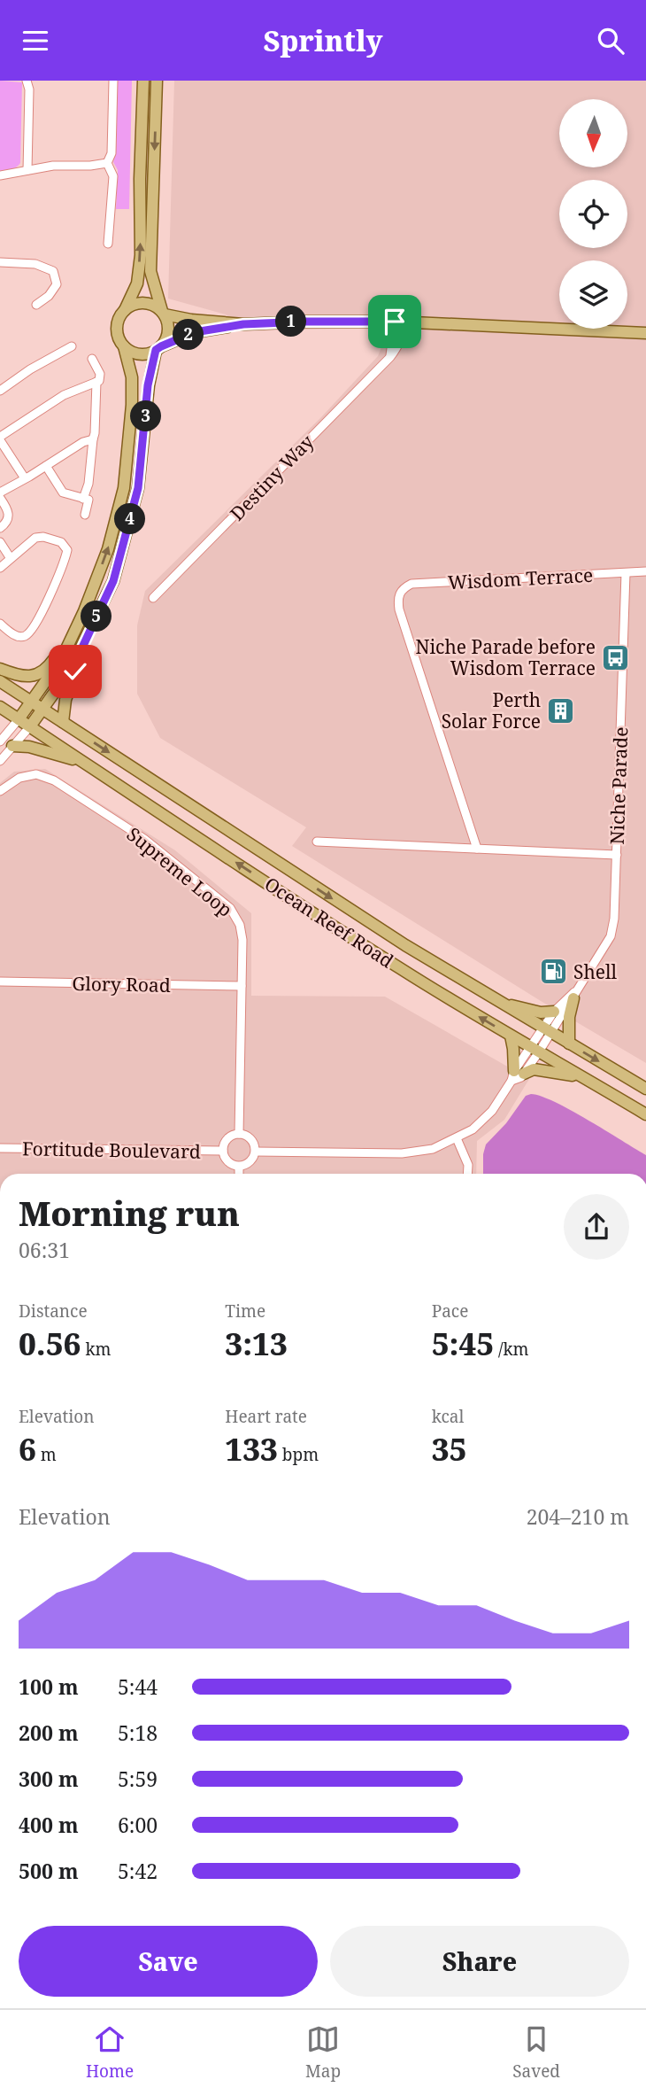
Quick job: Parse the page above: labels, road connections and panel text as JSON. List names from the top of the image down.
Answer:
{
  "streets": {
    "main road": ["Ocean Reef Road"],
    "street": [
      "Destiny Way",
      "Wisdom Terrace",
      "Niche Parade",
      "Supreme Loop",
      "Glory Road",
      "Fortitude Boulevard"
    ]
  },
  "crossings": [
    ["Wisdom Terrace", "Niche Parade"],
    ["Niche Parade", "Ocean Reef Road"],
    ["Supreme Loop", "Glory Road"],
    ["Supreme Loop", "Fortitude Boulevard"]
  ],
  "places": {
    "bus stop": ["Niche Parade before Wisdom Terrace"],
    "building": ["Perth Solar Force"],
    "fuel station": ["Shell"]
  },
  "north": "bottom",
  "page": {
    "header": "Sprintly",
    "pins": [
      "1",
      "2",
      "3",
      "4",
      "5"
    ],
    "heading": ["Morning run", "06:31"],
    "stats": [
      ["Distance", "0.56 km"],
      ["Time", "3:13"],
      ["Pace", "5:45 /km"],
      ["Elevation", "6 m"],
      ["Heart rate", "133 bpm"],
      ["kcal", "35"]
    ],
    "chart": ["Elevation", "204–210 m"],
    "list": [
      {
        "name": "100 m",
        "note": "5:44"
      },
      {
        "name": "200 m",
        "note": "5:18"
      },
      {
        "name": "300 m",
        "note": "5:59"
      },
      {
        "name": "400 m",
        "note": "6:00"
      },
      {
        "name": "500 m",
        "note": "5:42"
      }
    ],
    "buttons": ["Save", "Share"],
    "tabs": ["Home", "Map", "Saved"]
  }
}
